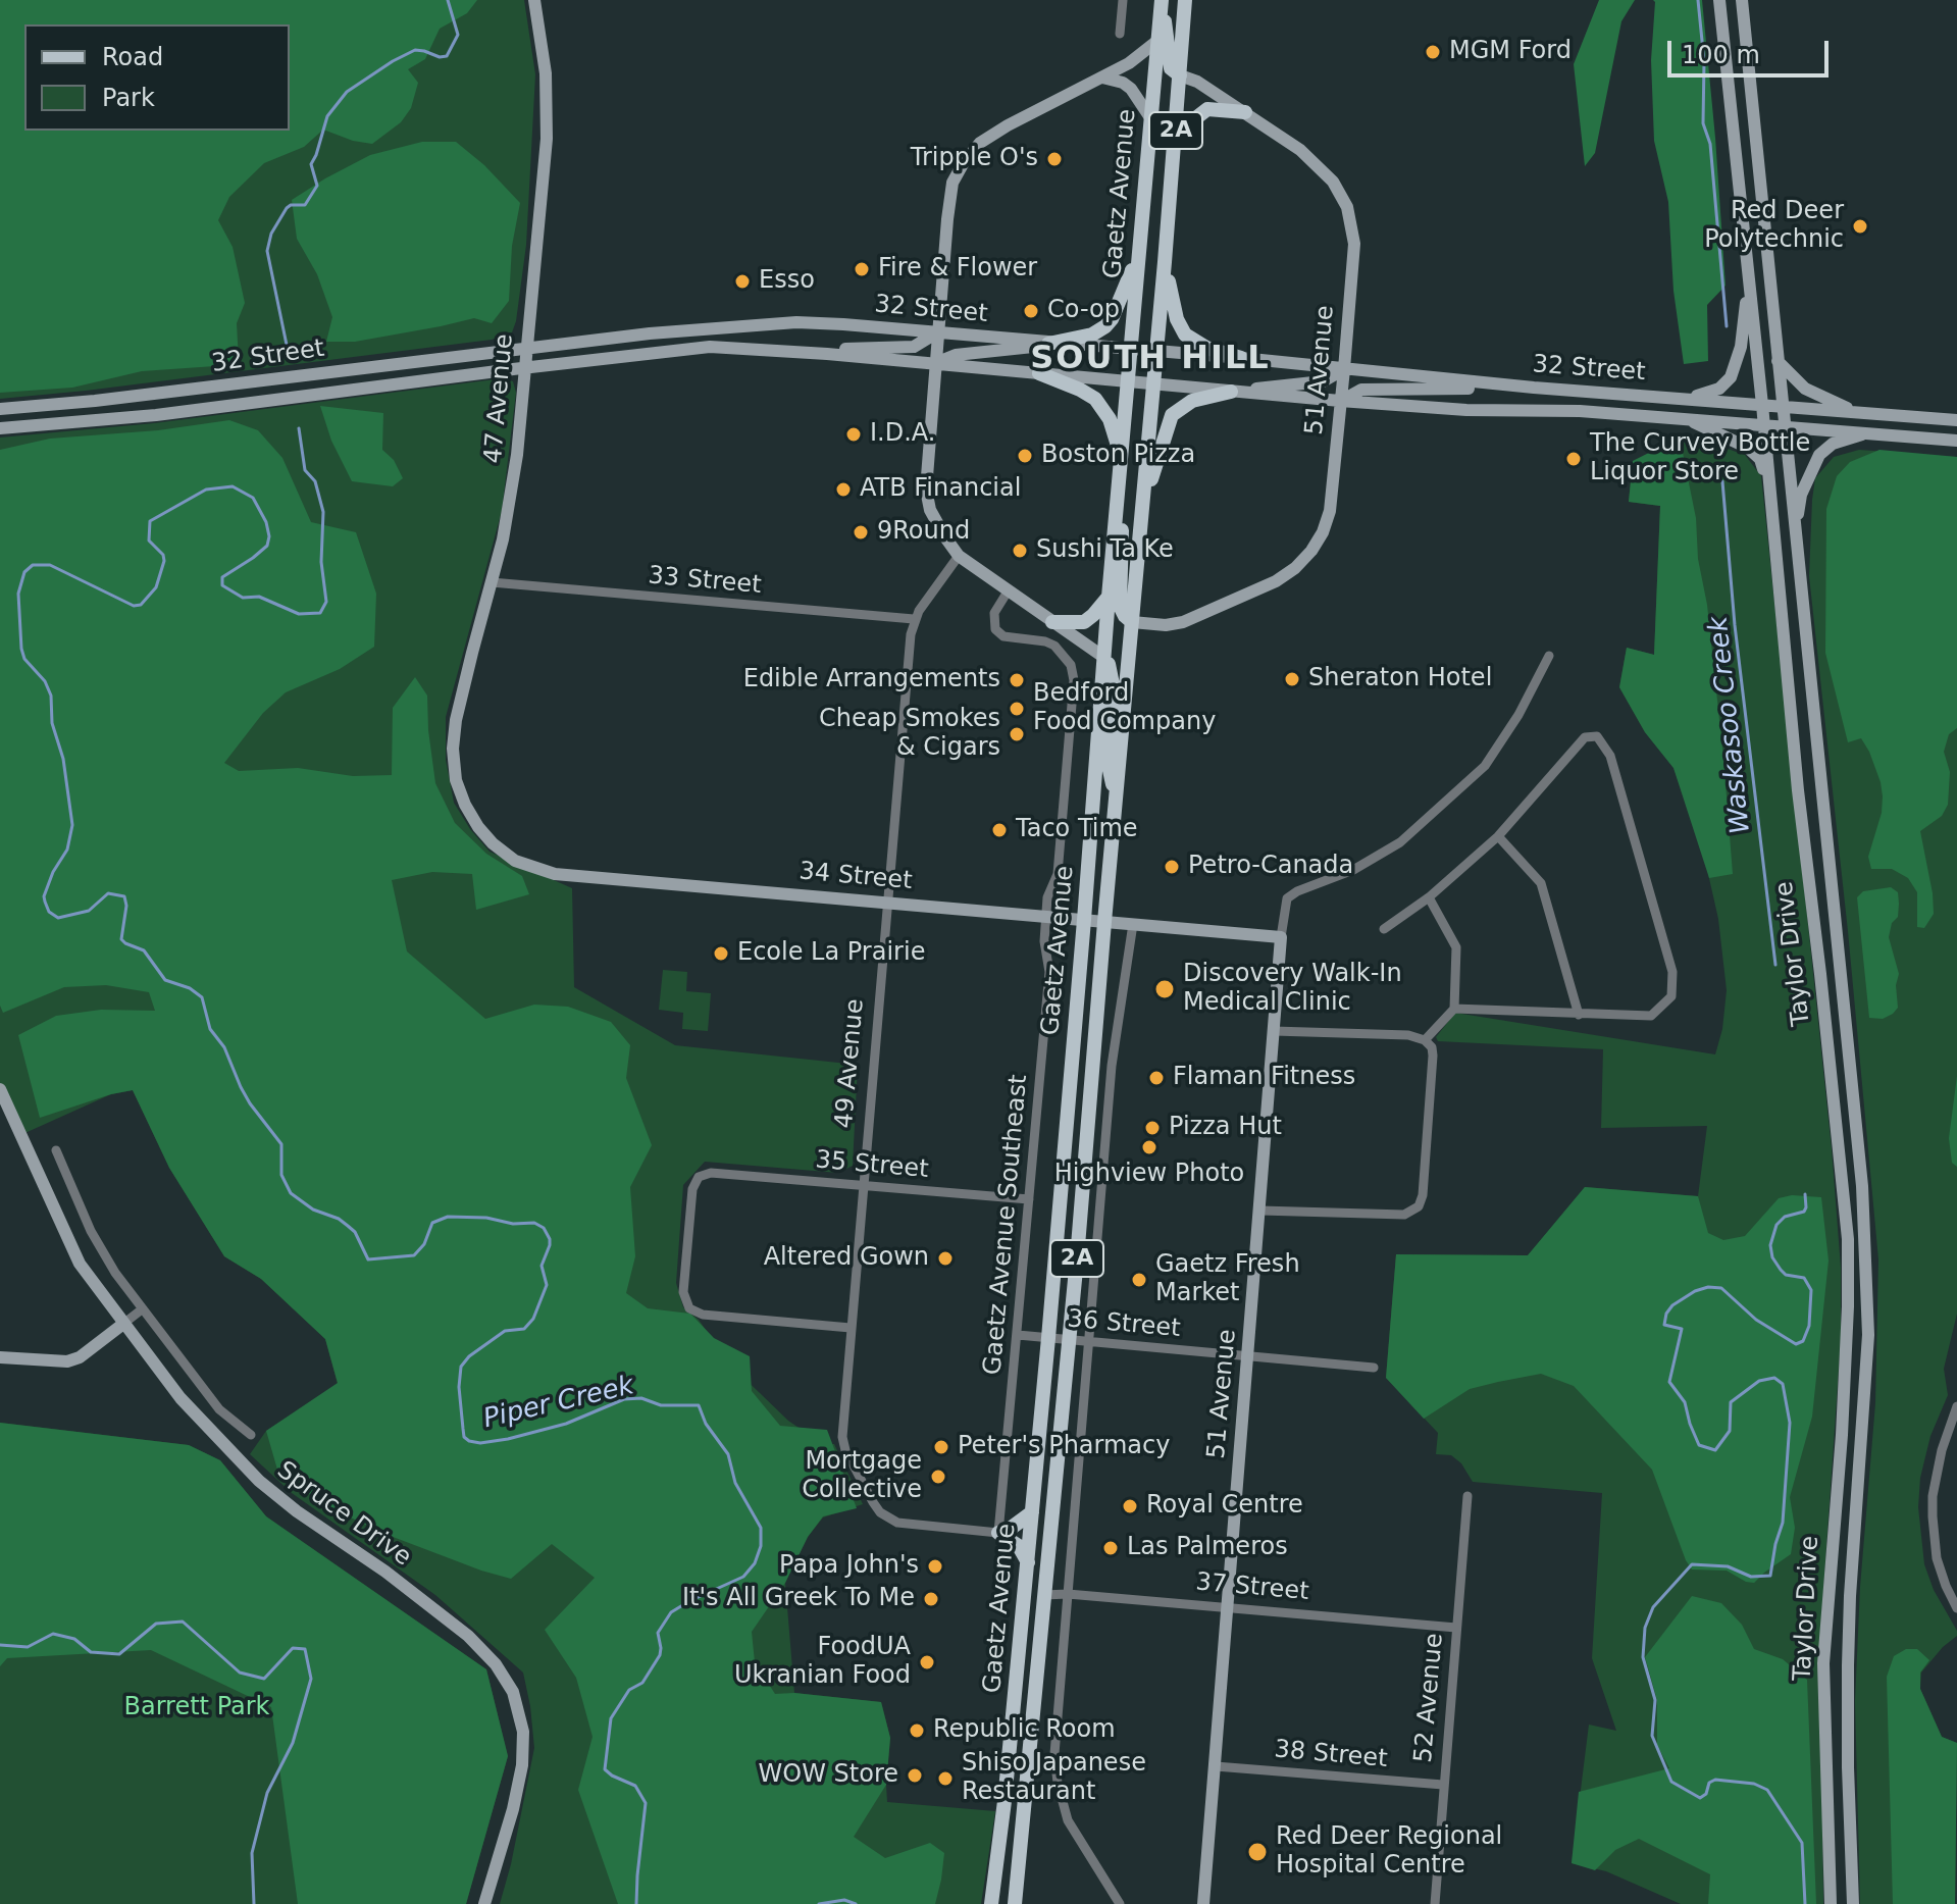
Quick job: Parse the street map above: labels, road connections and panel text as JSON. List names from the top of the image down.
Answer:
{
  "streets": {
    "main road": [
      "2A",
      "Gaetz Avenue",
      "32 Street",
      "51 Avenue",
      "47 Avenue",
      "34 Street",
      "Taylor Drive",
      "Spruce Drive"
    ],
    "street": [
      "33 Street",
      "49 Avenue",
      "35 Street",
      "Gaetz Avenue Southeast",
      "36 Street",
      "37 Street",
      "52 Avenue",
      "38 Street"
    ]
  },
  "crossings": [
    ["Gaetz Avenue", "32 Street"],
    ["Gaetz Avenue", "51 Avenue"],
    ["Gaetz Avenue", "34 Street"],
    ["Gaetz Avenue", "49 Avenue"],
    ["Gaetz Avenue", "Gaetz Avenue Southeast"],
    ["Gaetz Avenue", "36 Street"],
    ["Gaetz Avenue", "37 Street"],
    ["32 Street", "51 Avenue"],
    ["32 Street", "47 Avenue"],
    ["32 Street", "Taylor Drive"],
    ["32 Street", "49 Avenue"],
    ["32 Street", "Gaetz Avenue Southeast"],
    ["51 Avenue", "34 Street"],
    ["51 Avenue", "36 Street"],
    ["51 Avenue", "37 Street"],
    ["51 Avenue", "38 Street"],
    ["47 Avenue", "33 Street"],
    ["47 Avenue", "34 Street"],
    ["33 Street", "49 Avenue"],
    ["34 Street", "49 Avenue"],
    ["34 Street", "Gaetz Avenue Southeast"],
    ["49 Avenue", "35 Street"],
    ["49 Avenue", "Gaetz Avenue Southeast"],
    ["35 Street", "Gaetz Avenue Southeast"],
    ["Gaetz Avenue Southeast", "36 Street"],
    ["37 Street", "52 Avenue"],
    ["52 Avenue", "38 Street"]
  ],
  "districts": ["SOUTH HILL"],
  "water": ["Waskasoo Creek", "Piper Creek"],
  "parks": ["Barrett Park"],
  "places": [
    "MGM Ford",
    "Tripple O's",
    "Red Deer Polytechnic",
    "Fire & Flower",
    "Esso",
    "Co-op",
    "I.D.A.",
    "Boston Pizza",
    "The Curvey Bottle Liquor Store",
    "ATB Financial",
    "9Round",
    "Sushi Ta Ke",
    "Sheraton Hotel",
    "Edible Arrangements",
    "Bedford Food Company",
    "Cheap Smokes & Cigars",
    "Taco Time",
    "Petro-Canada",
    "Ecole La Prairie",
    "Discovery Walk-In Medical Clinic",
    "Flaman Fitness",
    "Pizza Hut",
    "Highview Photo",
    "Altered Gown",
    "Gaetz Fresh Market",
    "Peter's Pharmacy",
    "Mortgage Collective",
    "Royal Centre",
    "Las Palmeros",
    "Papa John's",
    "It's All Greek To Me",
    "FoodUA Ukranian Food",
    "Republic Room",
    "WOW Store",
    "Shiso Japanese Restaurant",
    "Red Deer Regional Hospital Centre"
  ],
  "legend": ["Road", "Park"],
  "scale_bar": "100 m"
}
